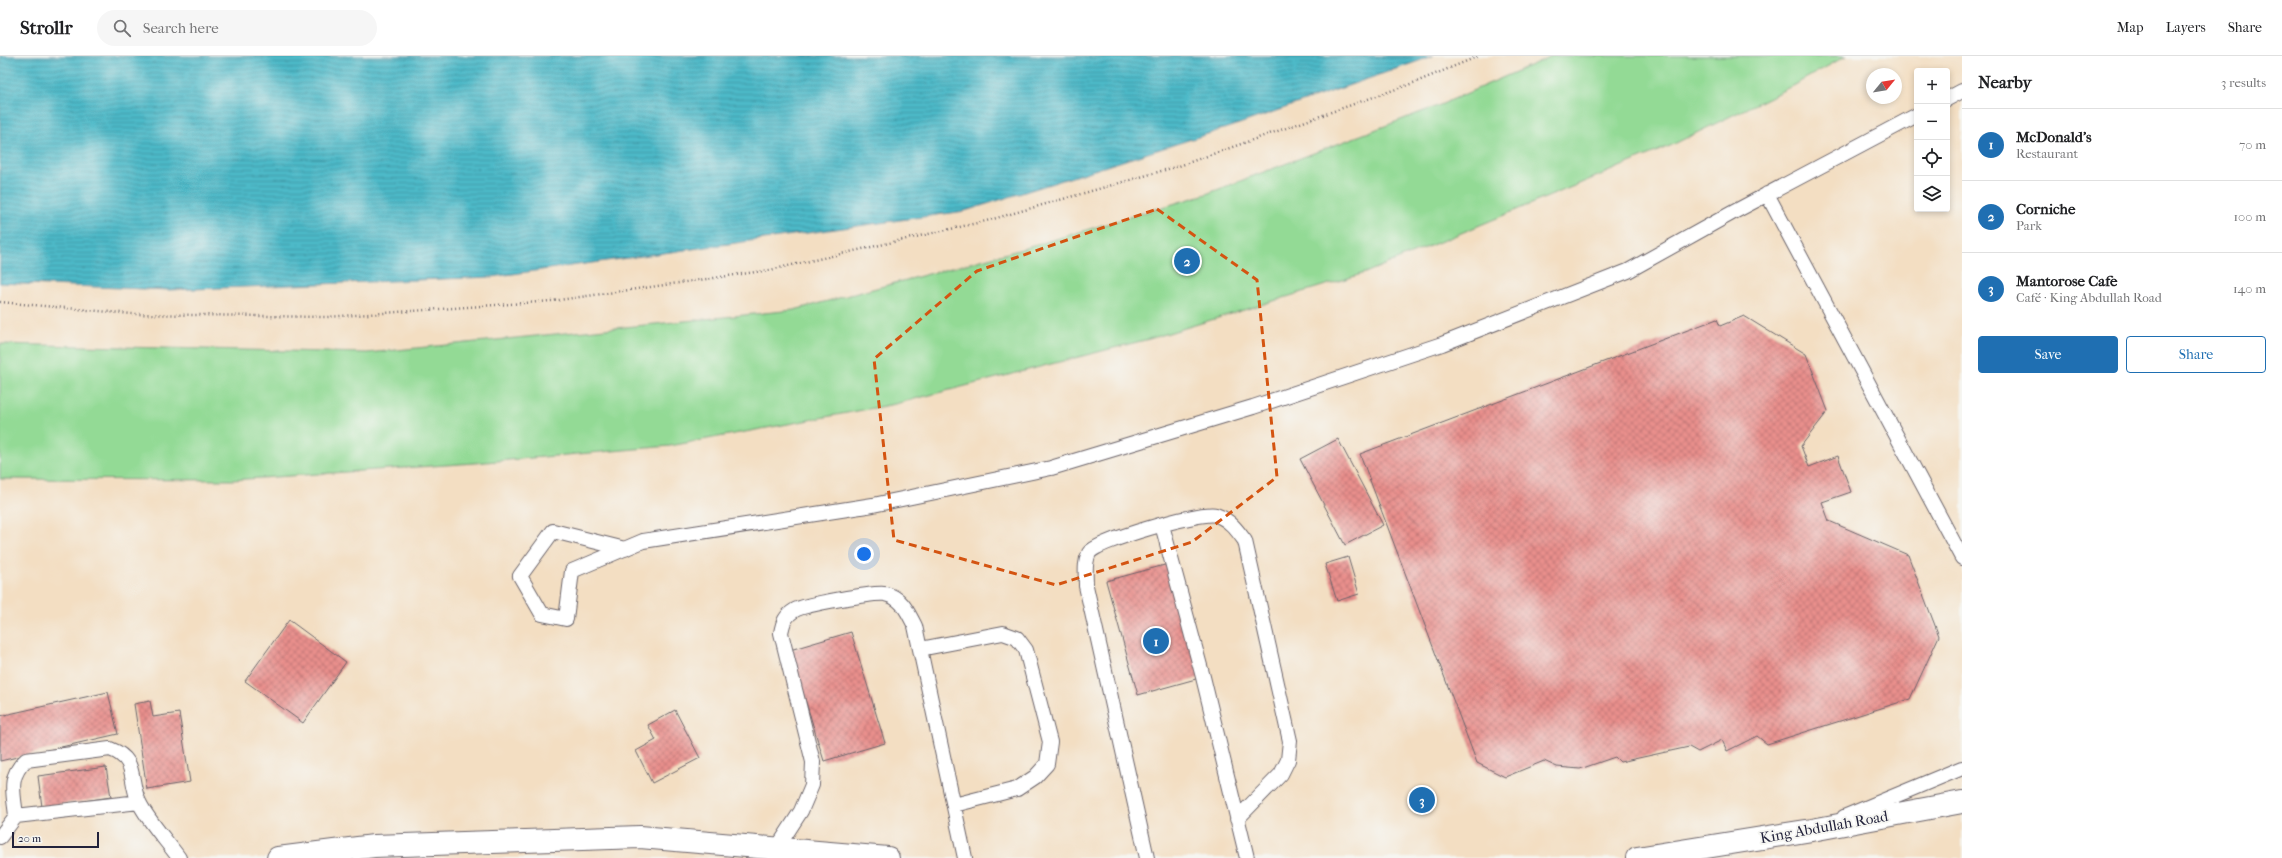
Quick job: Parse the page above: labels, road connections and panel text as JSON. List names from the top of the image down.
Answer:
{
  "streets": {
    "street": ["King Abdullah Road"]
  },
  "scale_bar": "20 m",
  "north": "top right",
  "page": {
    "header": "Strollr",
    "search": "Search here",
    "nav": ["Map", "Layers", "Share"],
    "heading": ["Nearby", "3 results"],
    "map_buttons": ["+", "−"],
    "list": [
      {
        "mark": "1",
        "name": "McDonald's",
        "note": "Restaurant",
        "value": "70 m"
      },
      {
        "mark": "2",
        "name": "Corniche",
        "note": "Park",
        "value": "100 m"
      },
      {
        "mark": "3",
        "name": "Mantorose Cafe",
        "note": "Café · King Abdullah Road",
        "value": "140 m"
      }
    ],
    "pins": ["2", "1", "3"],
    "buttons": ["Save", "Share"],
    "scale": "20 m"
  }
}
